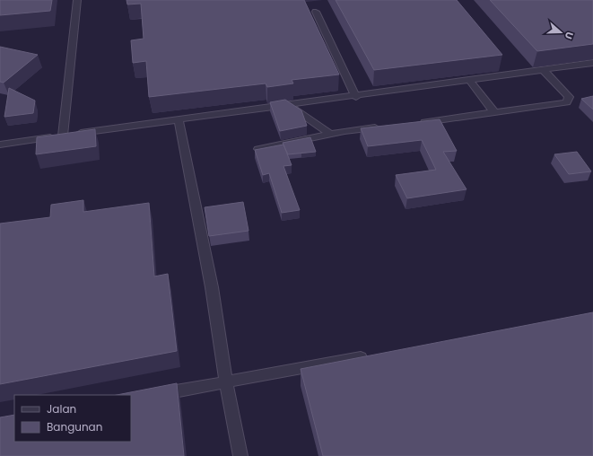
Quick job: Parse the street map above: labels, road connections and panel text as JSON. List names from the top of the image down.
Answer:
{
  "legend": ["Jalan", "Bangunan"],
  "north": "right"
}
